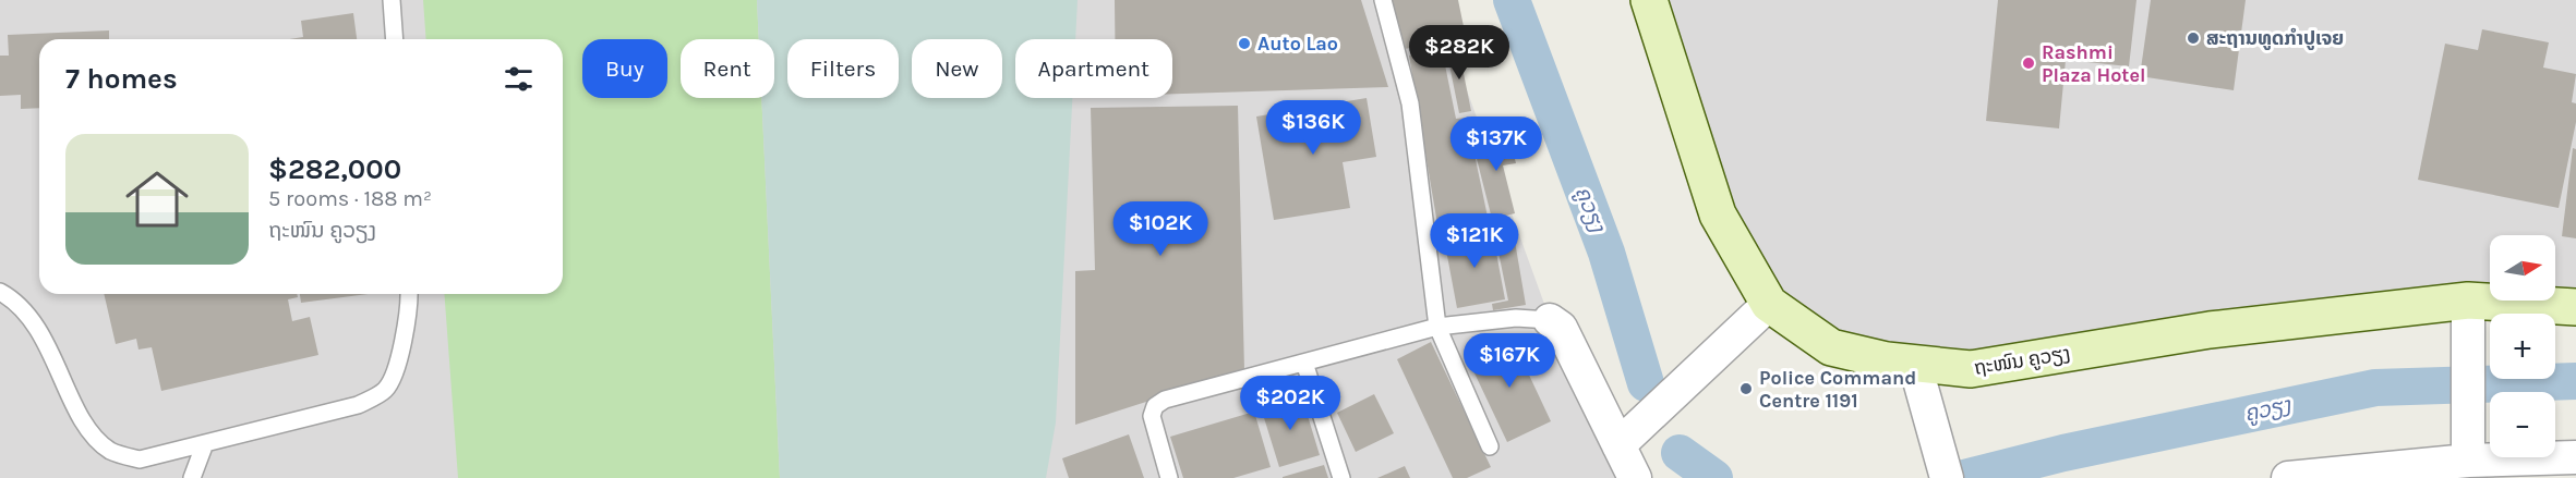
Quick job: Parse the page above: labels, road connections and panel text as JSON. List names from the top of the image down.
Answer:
{
  "streets": {
    "street": ["ຖະໜົນ ຄູວຽງ"]
  },
  "water": ["ຄູວຽງ"],
  "places": [
    "ສະຖານທູດກຳປູເຈຍ",
    "Auto Lao",
    "Rashmi Plaza Hotel",
    "Police Command Centre 1191"
  ],
  "north": "right",
  "page": {
    "price": [
      "$282K",
      "$136K",
      "$137K",
      "$102K",
      "$121K",
      "$167K",
      "$202K"
    ],
    "chip": [
      "Buy",
      "Rent",
      "Filters",
      "New",
      "Apartment"
    ],
    "heading": "7 homes",
    "list": [
      {
        "name": "$282,000",
        "note": "5 rooms · 188 m² · ຖະໜົນ ຄູວຽງ"
      }
    ],
    "map_buttons": ["+", "−"]
  }
}
